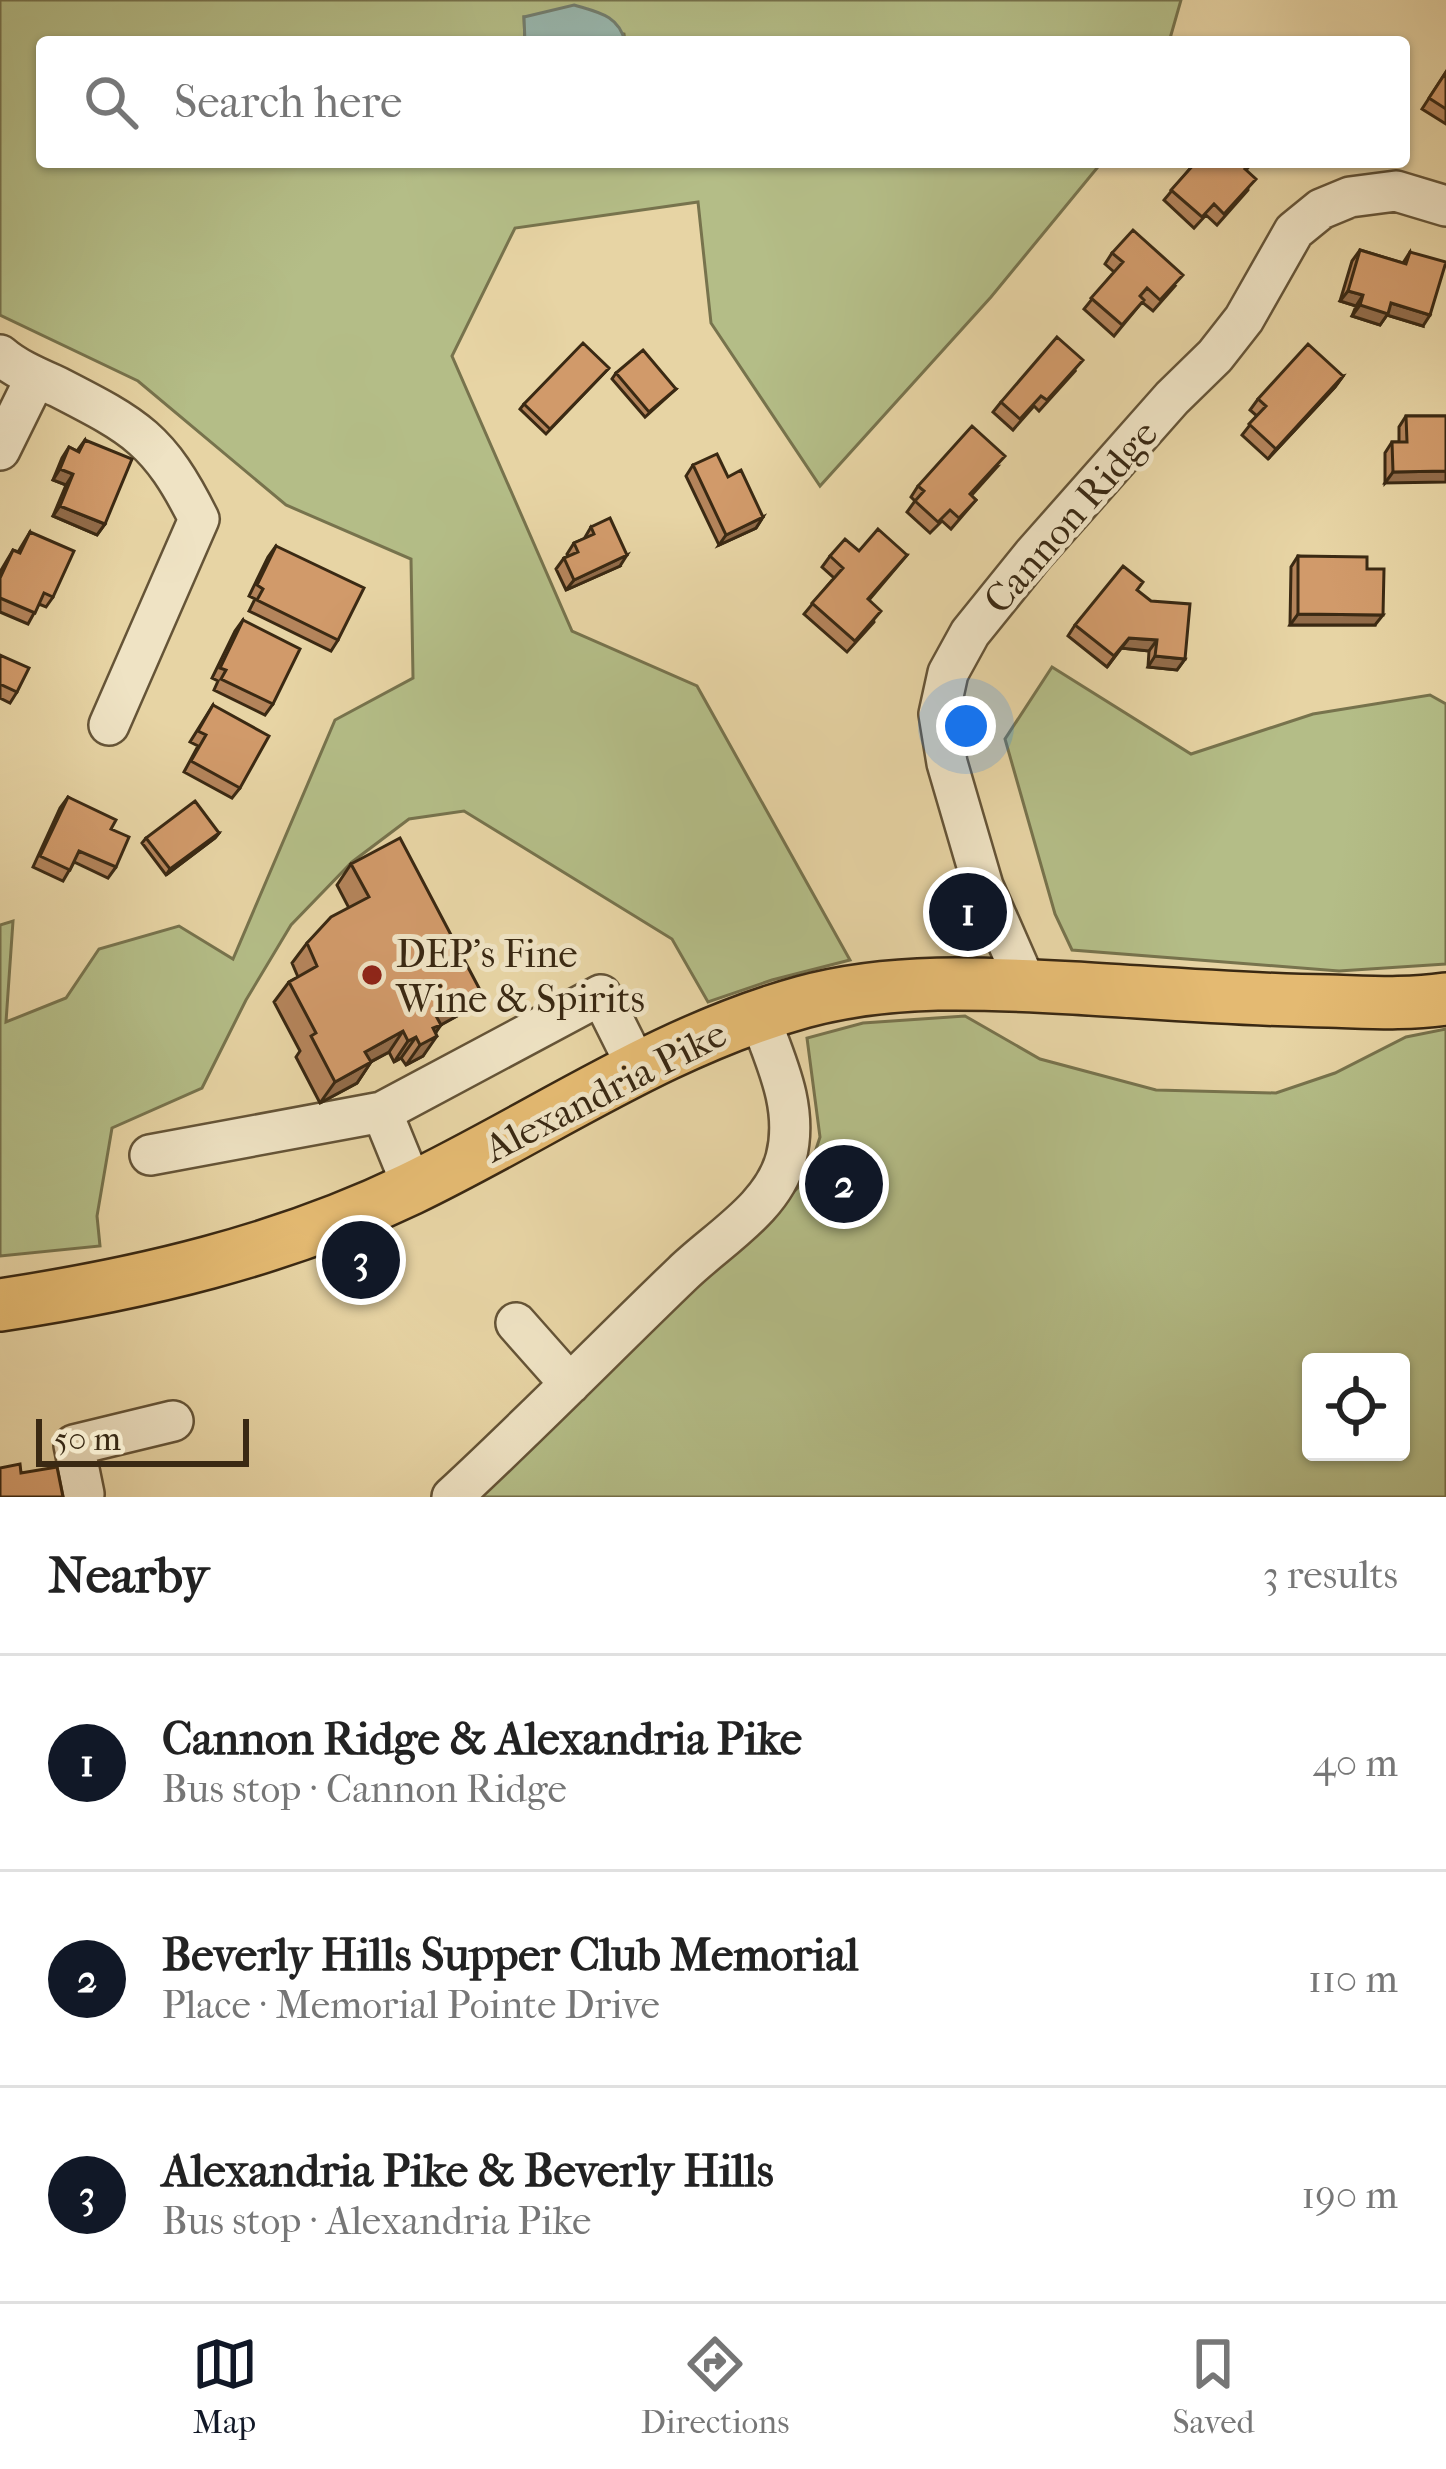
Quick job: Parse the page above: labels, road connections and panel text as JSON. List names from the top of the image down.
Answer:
{
  "streets": {
    "main road": ["Alexandria Pike"],
    "street": ["Cannon Ridge"]
  },
  "crossings": [
    ["Cannon Ridge", "Alexandria Pike"]
  ],
  "places": ["DEP's Fine Wine & Spirits"],
  "scale_bar": "50 m",
  "page": {
    "search": "Search here",
    "pins": ["1", "2", "3"],
    "scale": "50 m",
    "heading": ["Nearby", "3 results"],
    "list": [
      {
        "mark": "1",
        "name": "Cannon Ridge & Alexandria Pike",
        "note": "Bus stop · Cannon Ridge",
        "value": "40 m"
      },
      {
        "mark": "2",
        "name": "Beverly Hills Supper Club Memorial",
        "note": "Place · Memorial Pointe Drive",
        "value": "110 m"
      },
      {
        "mark": "3",
        "name": "Alexandria Pike & Beverly Hills",
        "note": "Bus stop · Alexandria Pike",
        "value": "190 m"
      }
    ],
    "nav": ["Map", "Directions", "Saved"]
  }
}
